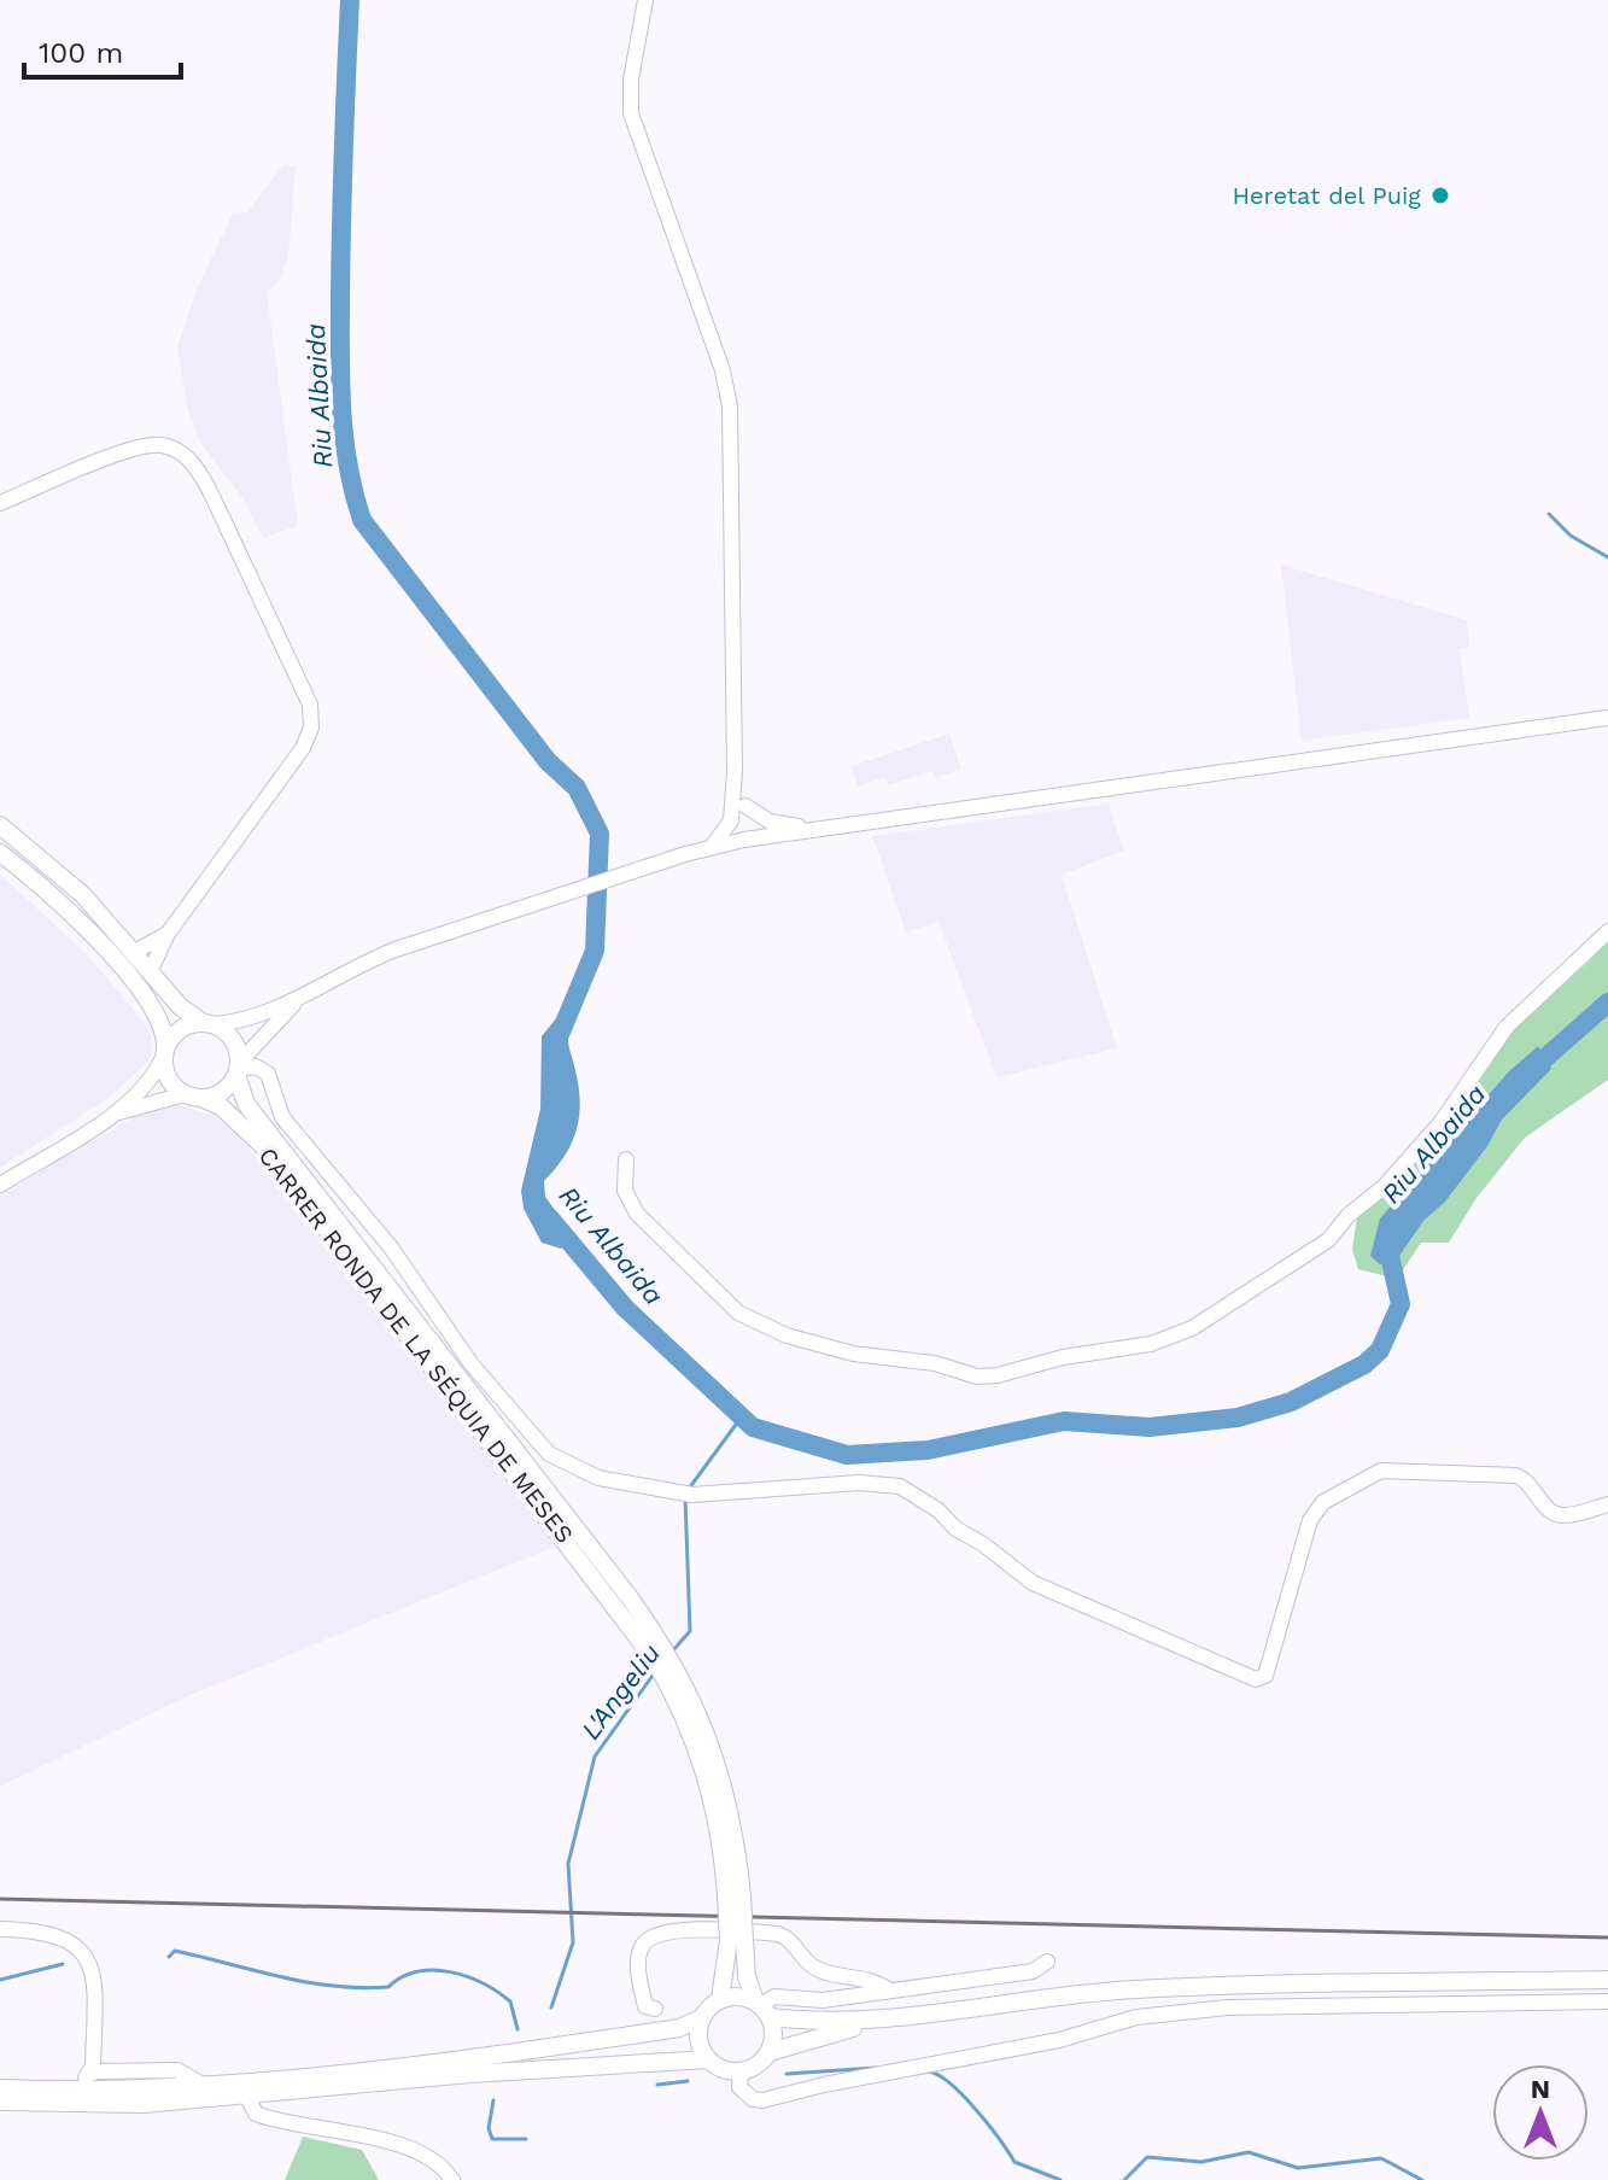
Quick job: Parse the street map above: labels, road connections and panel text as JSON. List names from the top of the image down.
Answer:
{
  "streets": {
    "main road": ["CARRER RONDA DE LA SÉQUIA DE MESES"]
  },
  "water": ["Riu Albaida", "L'Angeliu"],
  "places": ["Heretat del Puig"],
  "scale_bar": "100 m",
  "north": "top"
}
